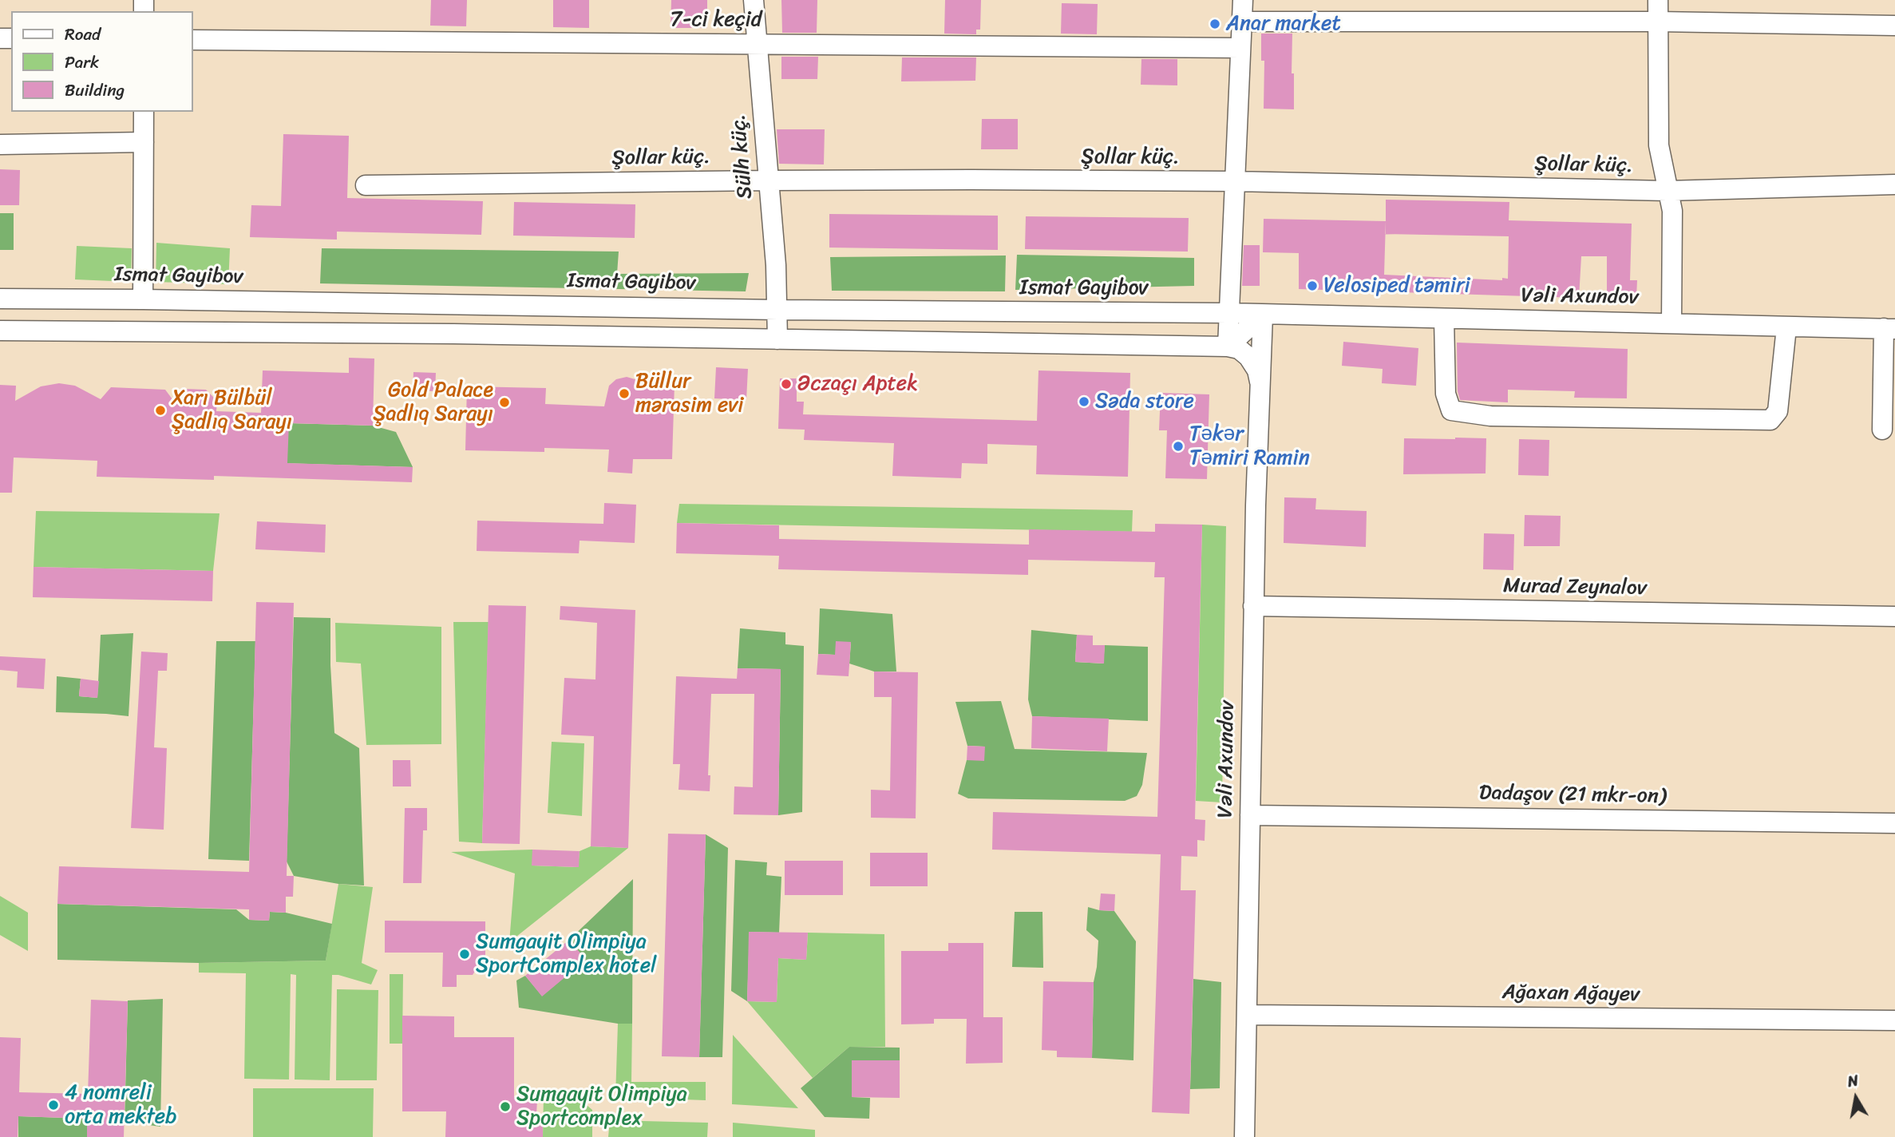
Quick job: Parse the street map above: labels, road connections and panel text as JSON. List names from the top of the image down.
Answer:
{
  "streets": {
    "street": [
      "7-ci keçid",
      "Sülh küç.",
      "Şollar küç.",
      "Ismat Gayibov",
      "Vəli Axundov",
      "Murad Zeynalov",
      "Dadaşov (21 mkr-on)",
      "Ağaxan Ağayev"
    ]
  },
  "crossings": [
    ["7-ci keçid", "Sülh küç."],
    ["Sülh küç.", "Şollar küç."],
    ["Sülh küç.", "Ismat Gayibov"],
    ["Ismat Gayibov", "Vəli Axundov"],
    ["Vəli Axundov", "Murad Zeynalov"],
    ["Vəli Axundov", "Dadaşov (21 mkr-on)"],
    ["Vəli Axundov", "Ağaxan Ağayev"]
  ],
  "places": [
    "Anar market",
    "Velosiped təmiri",
    "Əczaçı Aptek",
    "Büllur mərasim evi",
    "Səda store",
    "Gold Palace Şadlıq Sarayı",
    "Xarı Bülbül Şadlıq Sarayı",
    "Tәkәr Tәmiri Ramin",
    "Sumgayit Olimpiya SportComplex hotel",
    "4 nomreli orta mekteb",
    "Sumgayit Olimpiya Sportcomplex"
  ],
  "legend": ["Road", "Park", "Building"],
  "north": "top"
}
